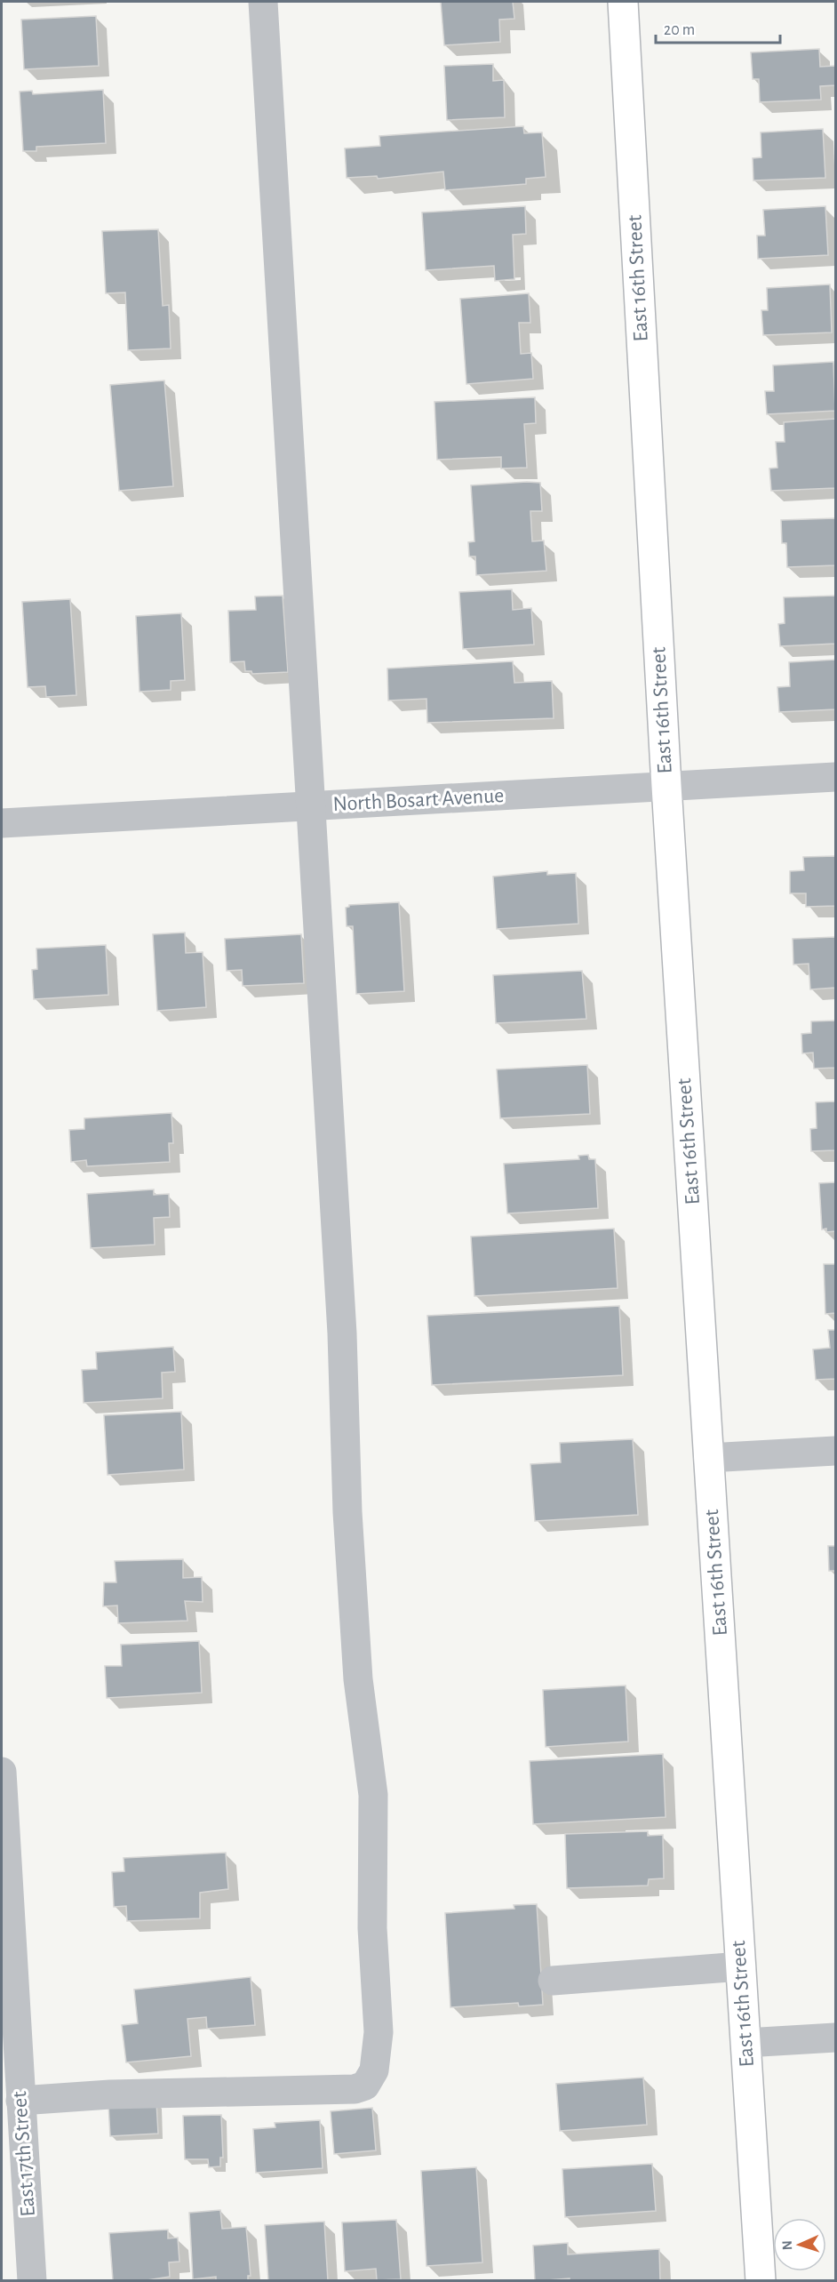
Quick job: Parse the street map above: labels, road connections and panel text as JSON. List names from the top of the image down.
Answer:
{
  "streets": {
    "main road": ["East 16th Street"],
    "street": ["North Bosart Avenue", "East 17th Street"]
  },
  "crossings": [
    ["East 16th Street", "North Bosart Avenue"]
  ],
  "scale_bar": "20 m",
  "north": "left"
}
